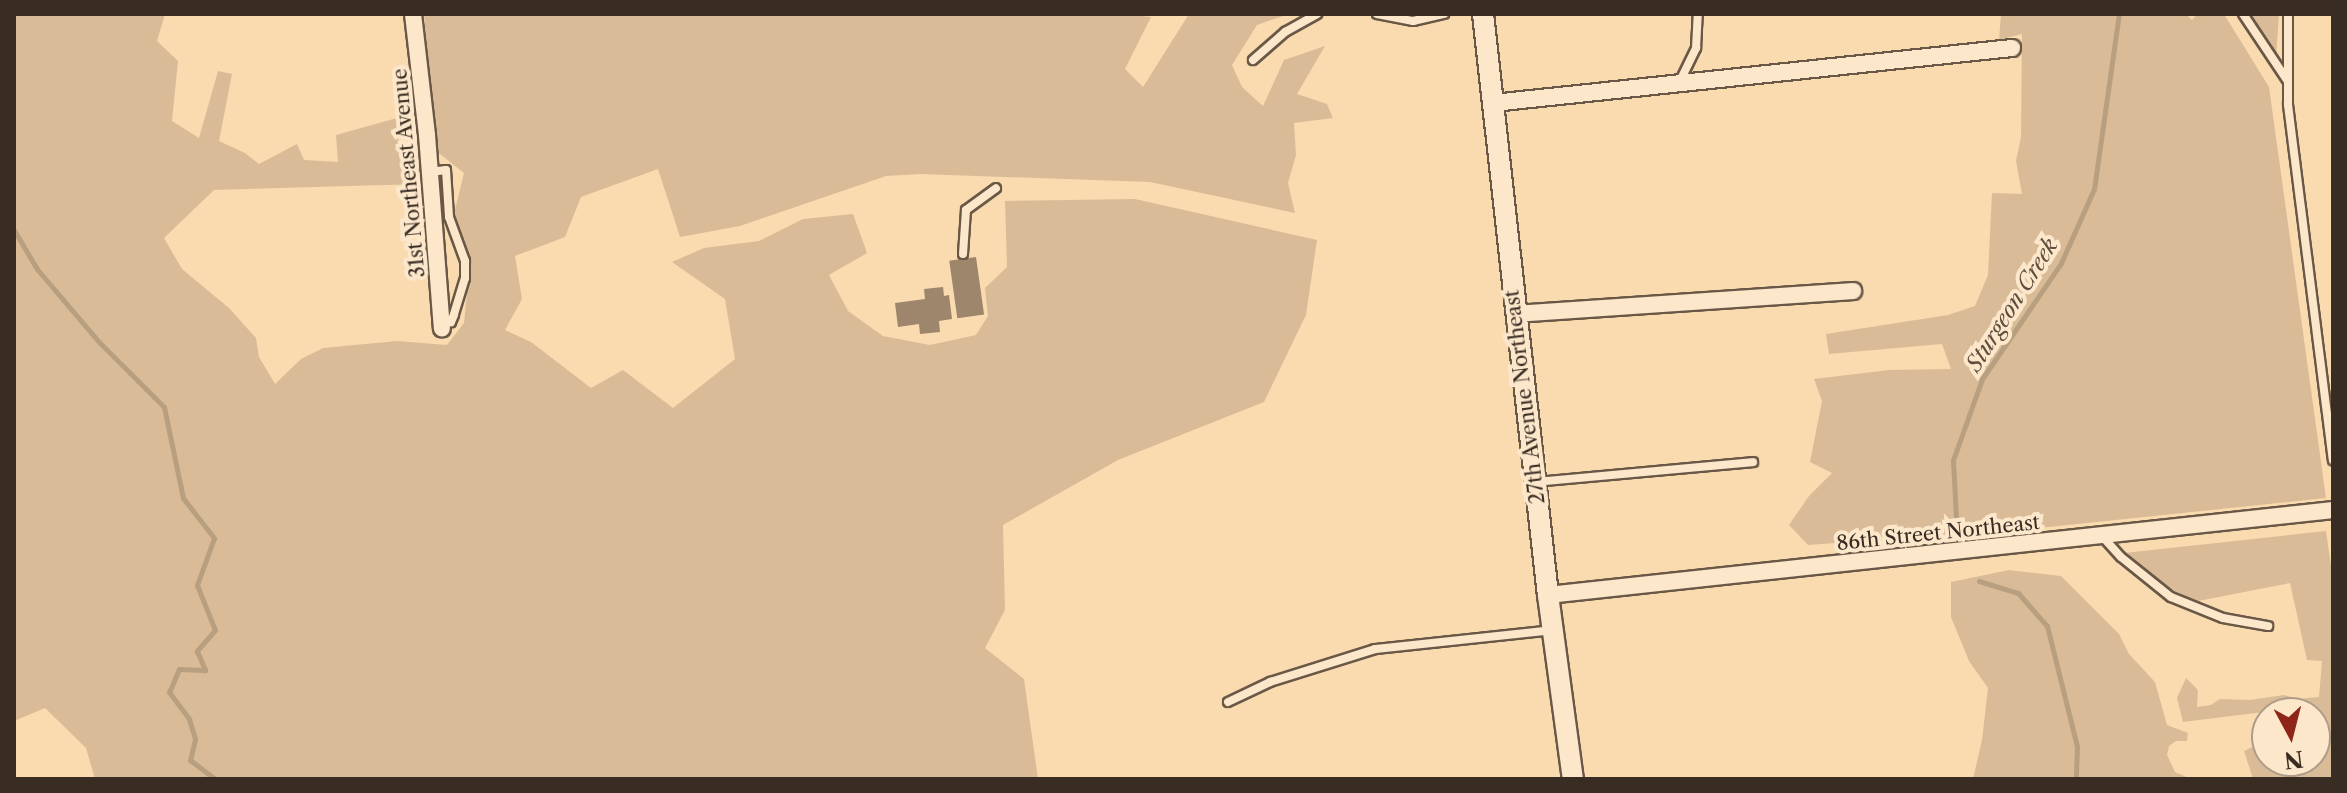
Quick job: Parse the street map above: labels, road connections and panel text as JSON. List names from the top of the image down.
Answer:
{
  "streets": {
    "street": ["31st Northeast Avenue", "27th Avenue Northeast", "86th Street Northeast"]
  },
  "crossings": [
    ["27th Avenue Northeast", "86th Street Northeast"]
  ],
  "water": ["Sturgeon Creek"],
  "north": "bottom"
}
